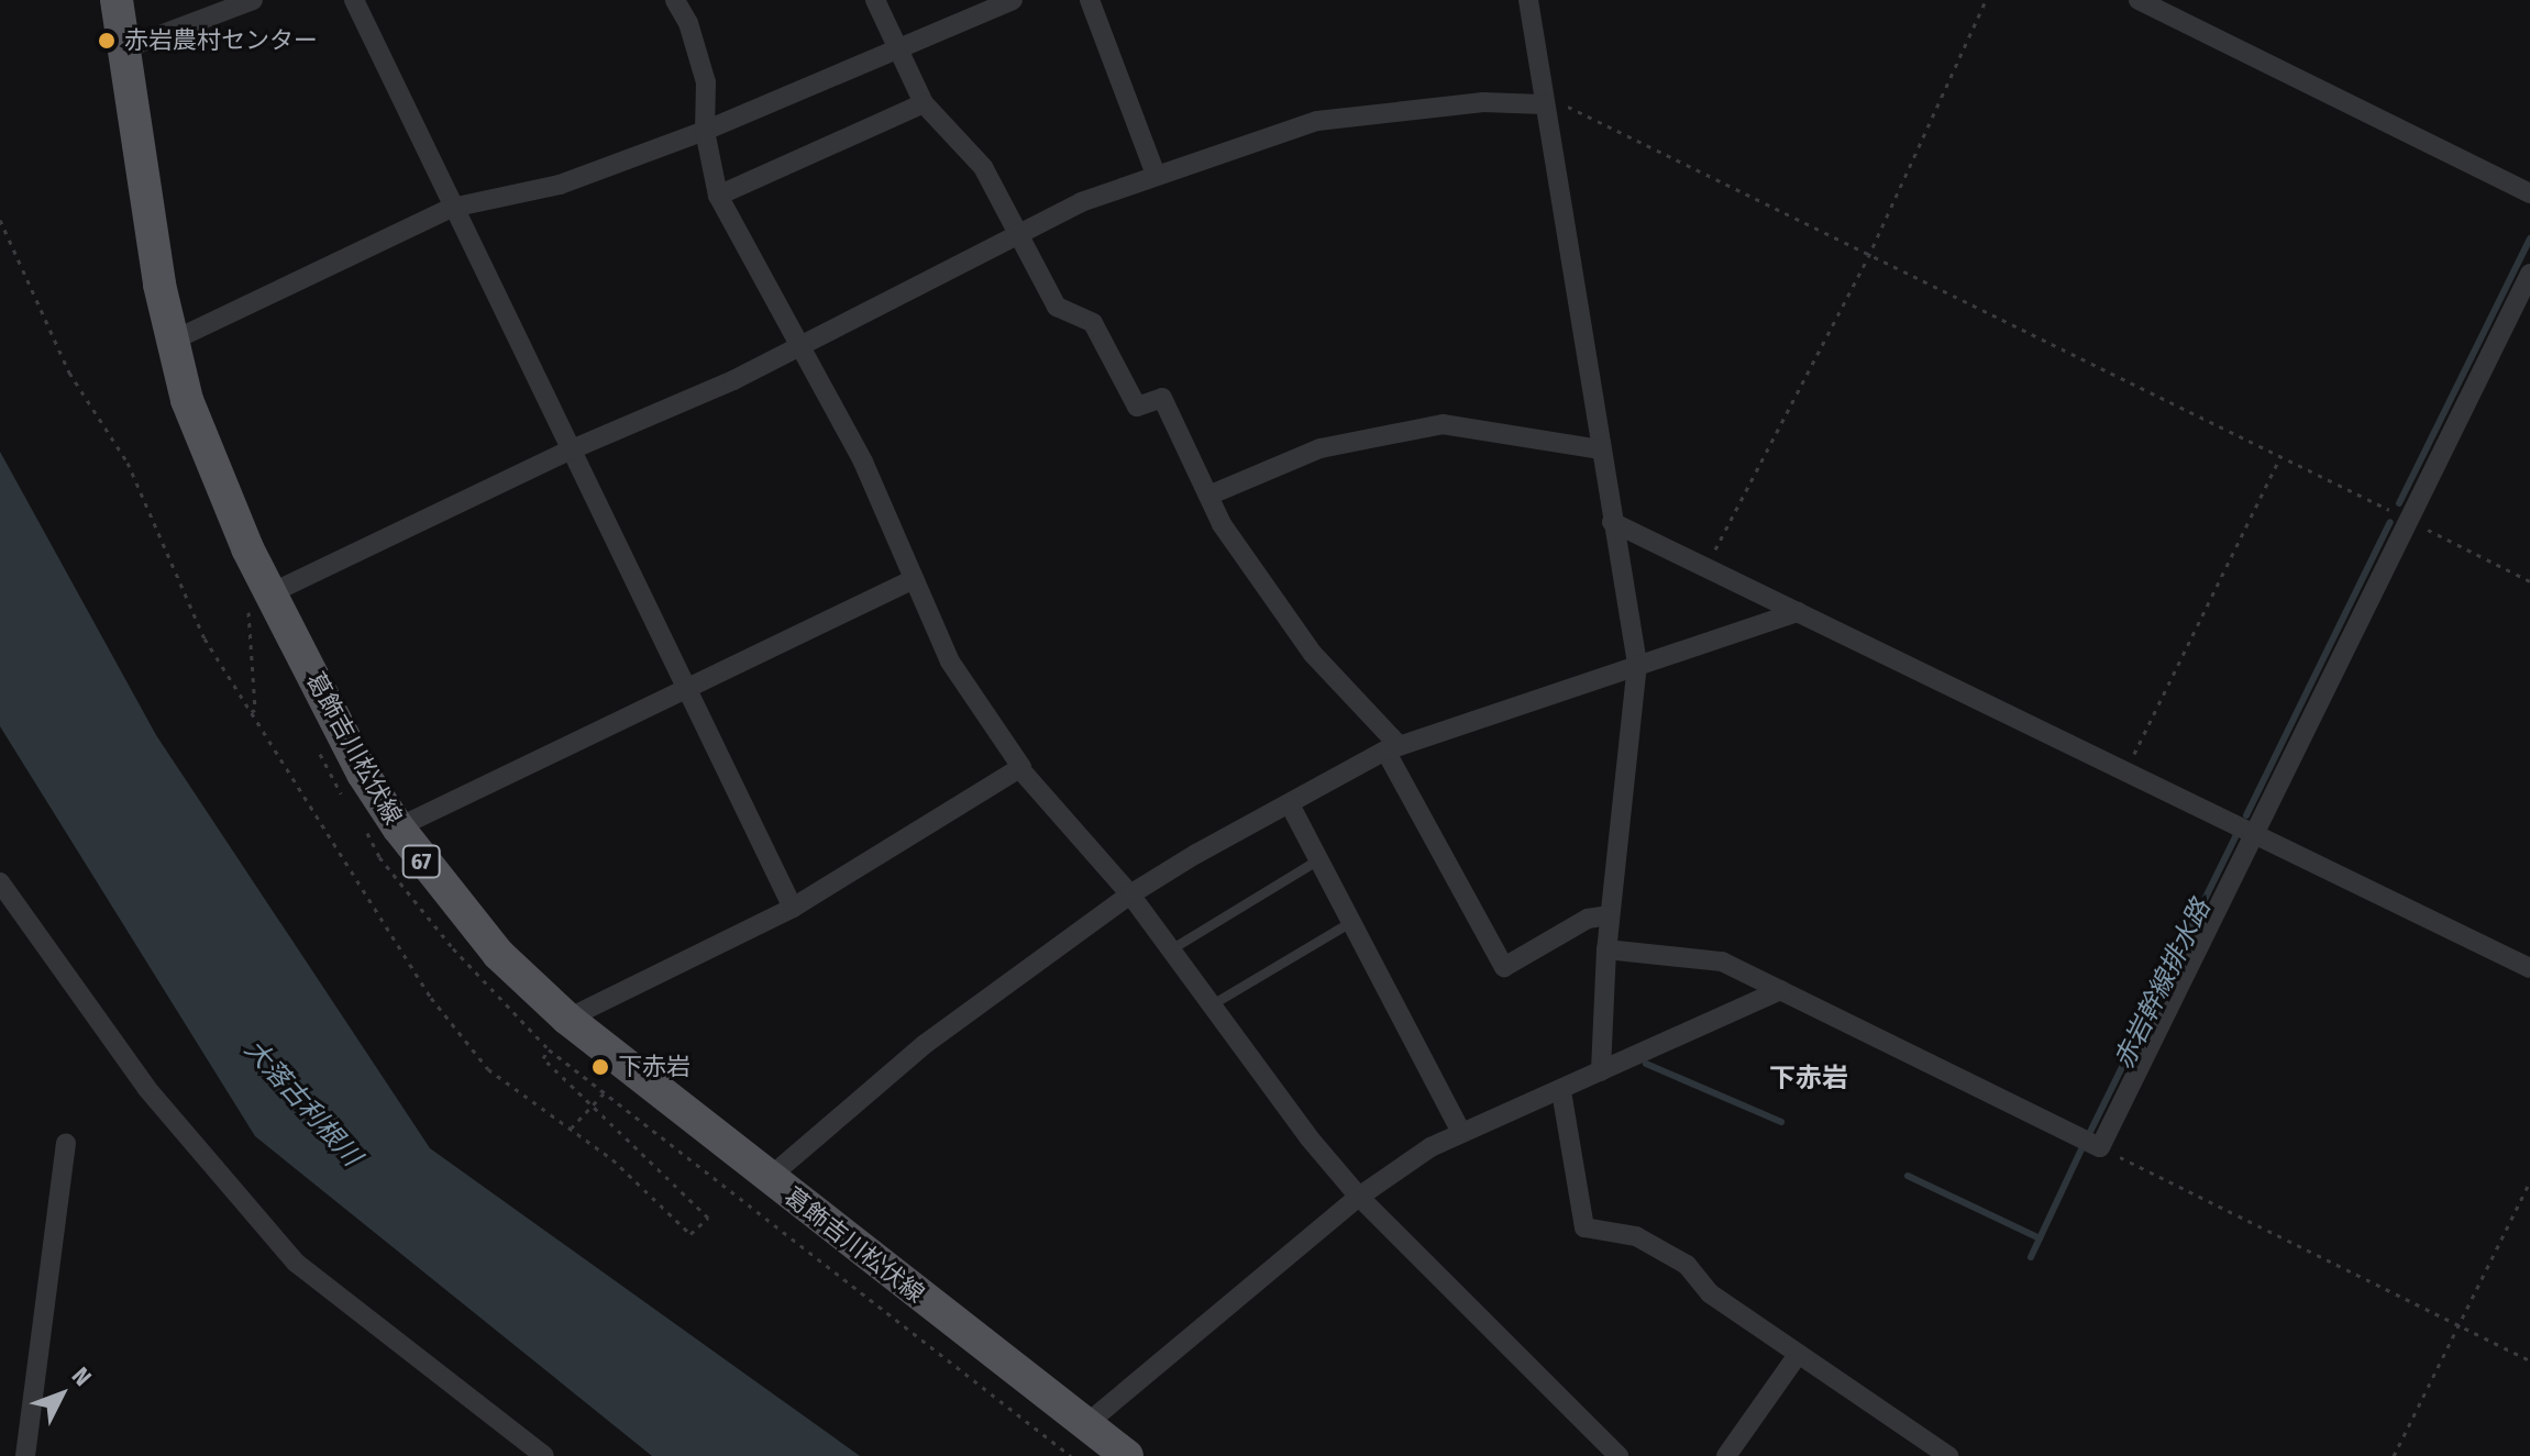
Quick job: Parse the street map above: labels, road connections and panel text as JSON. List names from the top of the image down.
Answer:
{
  "streets": {
    "main road": ["葛飾吉川松伏線", "67"]
  },
  "districts": ["下赤岩"],
  "water": ["赤岩幹線排水路", "大落古利根川"],
  "places": ["赤岩農村センター", "下赤岩"],
  "north": "top right"
}
